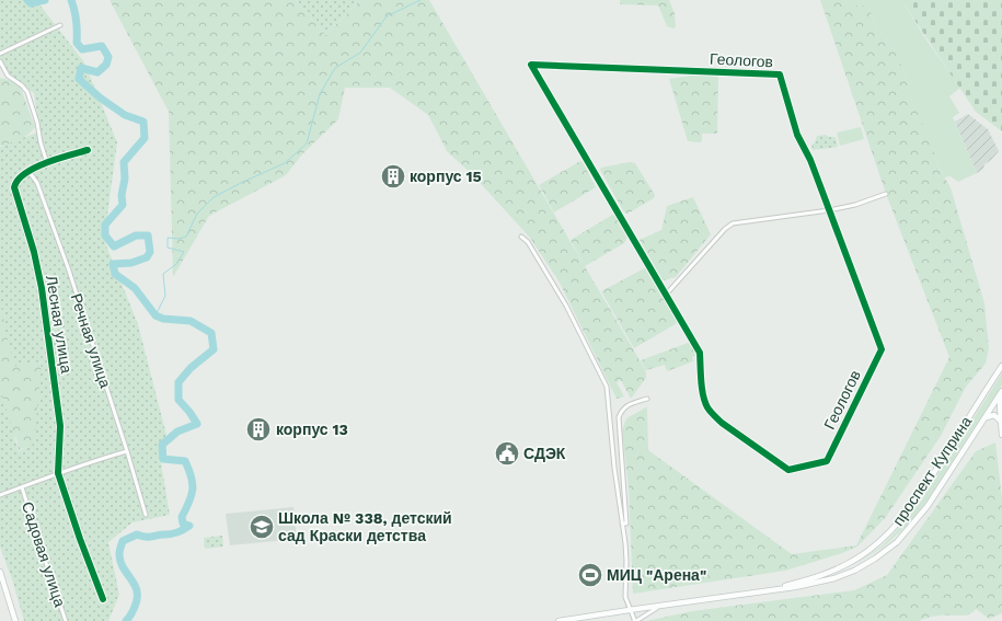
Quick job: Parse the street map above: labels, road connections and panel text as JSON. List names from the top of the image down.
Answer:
{
  "streets": {
    "main road": ["проспект Куприна"],
    "street": [
      "Геологов",
      "Лесная улица",
      "Речная улица",
      "Садовая улица"
    ]
  },
  "crossings": [
    ["Лесная улица", "Речная улица"]
  ],
  "places": {
    "building": ["корпус 15", "корпус 13"],
    "public building": ["СДЭК"],
    "school or university": ["Школа № 338, детский сад Краски детства"],
    "sports": ["МИЦ \"Арена\""]
  }
}
